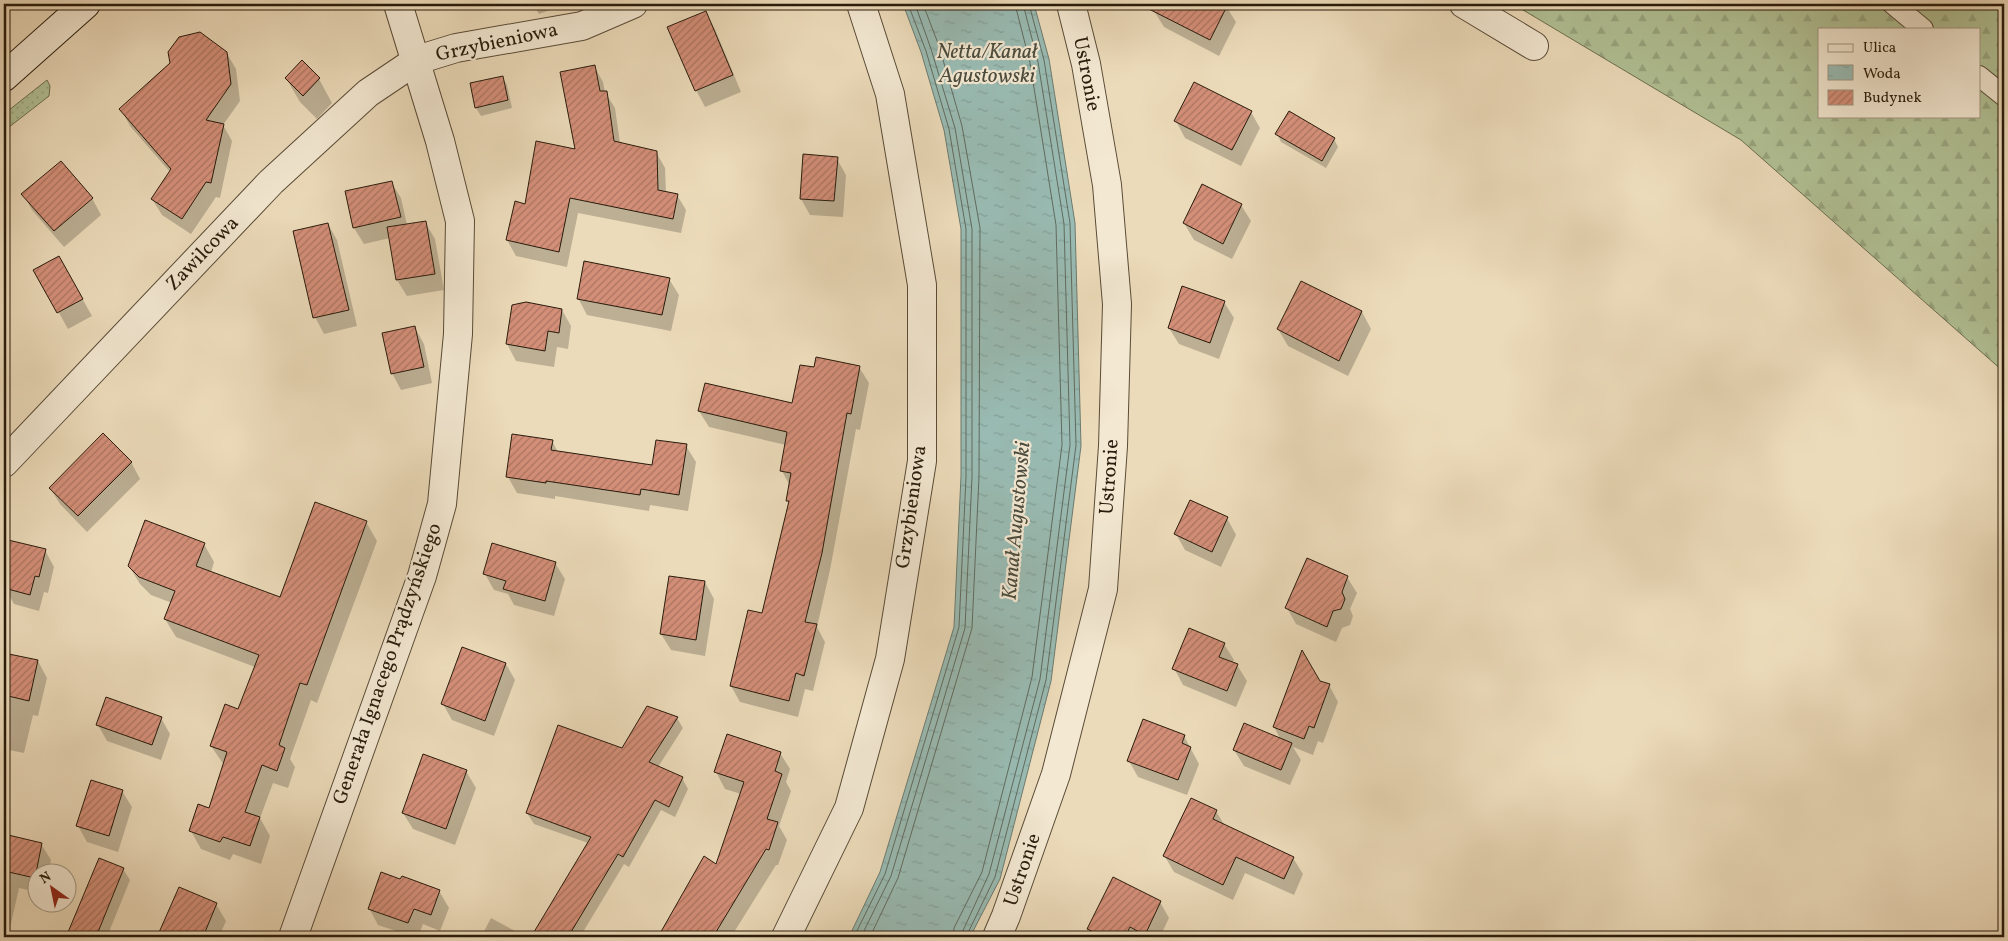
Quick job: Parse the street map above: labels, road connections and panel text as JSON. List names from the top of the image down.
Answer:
{
  "streets": {
    "street": [
      "Grzybieniowa",
      "Ustronie",
      "Zawilcowa",
      "Generała Ignacego Prądzyńskiego"
    ]
  },
  "crossings": [
    ["Grzybieniowa", "Zawilcowa"],
    ["Grzybieniowa", "Generała Ignacego Prądzyńskiego"],
    ["Zawilcowa", "Generała Ignacego Prądzyńskiego"]
  ],
  "water": ["Netta/Kanał Agustowski", "Kanał Augustowski"],
  "legend": ["Ulica", "Woda", "Budynek"],
  "north": "top left"
}
